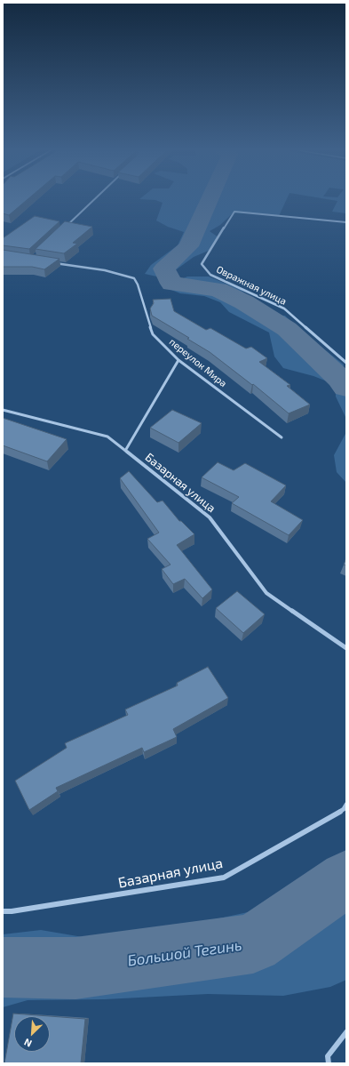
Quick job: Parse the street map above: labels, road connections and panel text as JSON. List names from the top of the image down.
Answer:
{
  "streets": {
    "street": ["Овражная улица", "переулок Мира", "Базарная улица"]
  },
  "water": ["Большой Тегинь"],
  "north": "bottom left"
}
